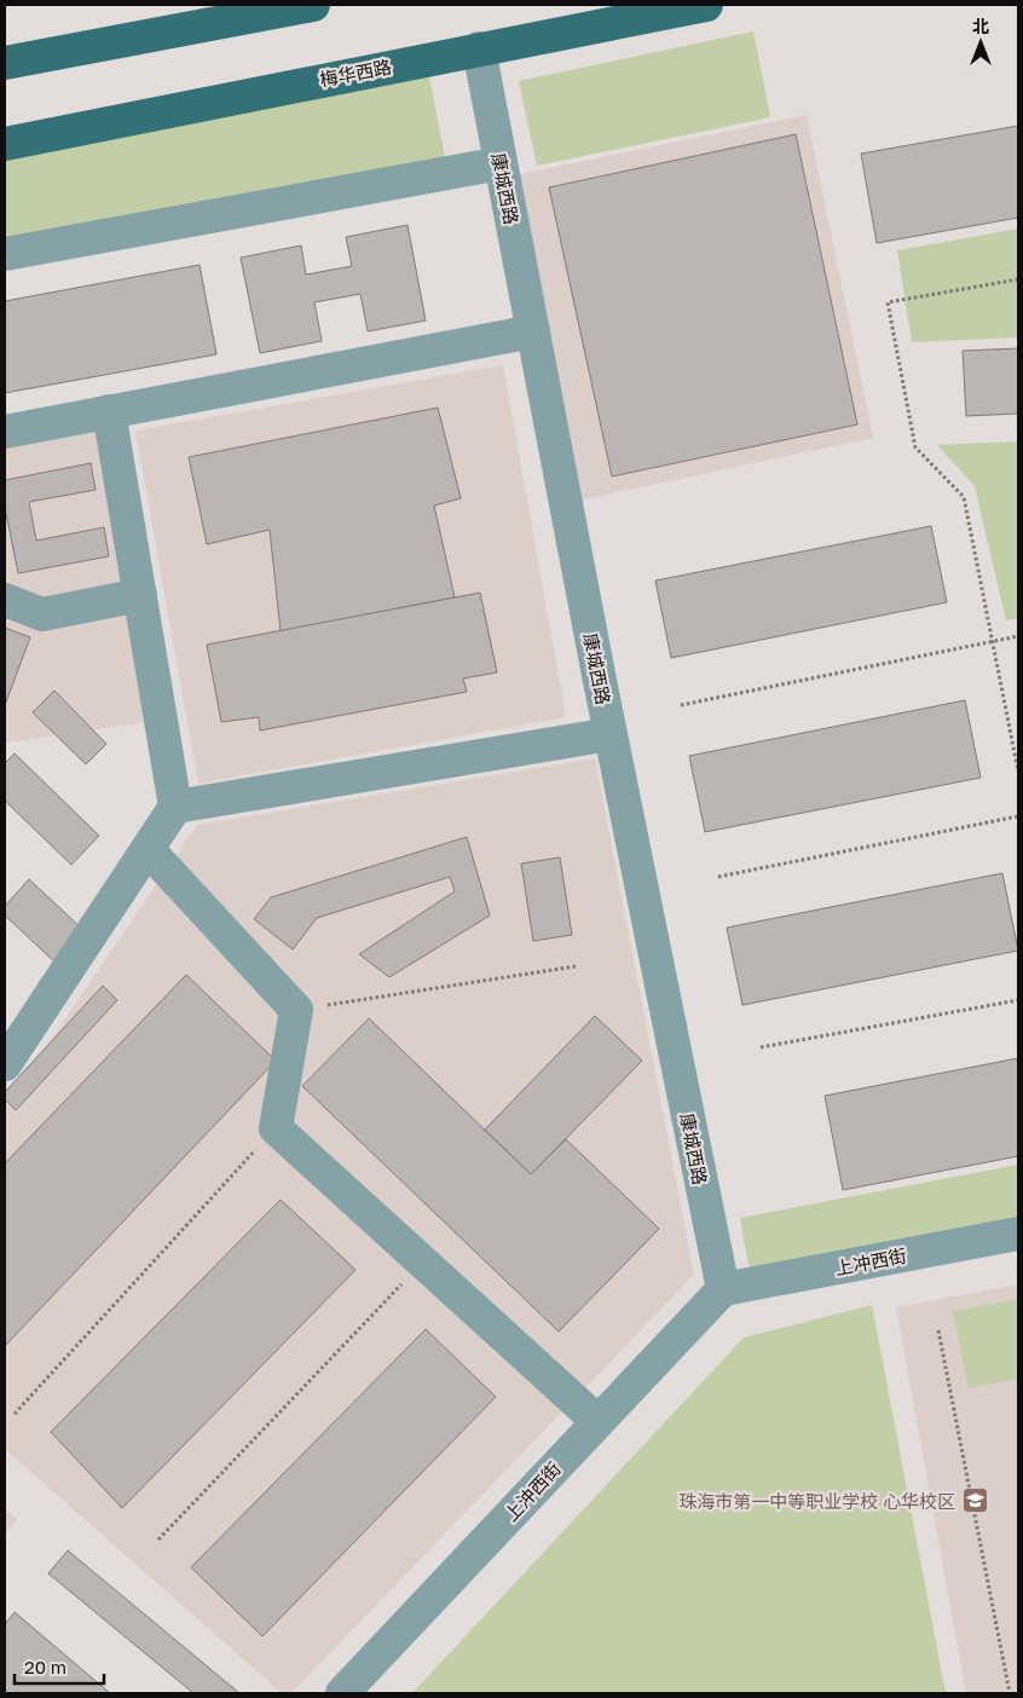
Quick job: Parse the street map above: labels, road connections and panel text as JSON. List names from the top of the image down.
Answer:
{
  "streets": {
    "main road": ["梅华西路"],
    "street": ["康城西路", "上冲西街", "上沖西街"]
  },
  "crossings": [
    ["梅华西路", "康城西路"],
    ["康城西路", "上冲西街"],
    ["康城西路", "上沖西街"],
    ["上冲西街", "上沖西街"]
  ],
  "places": {
    "school or university": ["珠海市第一中等职业学校 心华校区"]
  },
  "scale_bar": "20 m",
  "north": "top"
}
